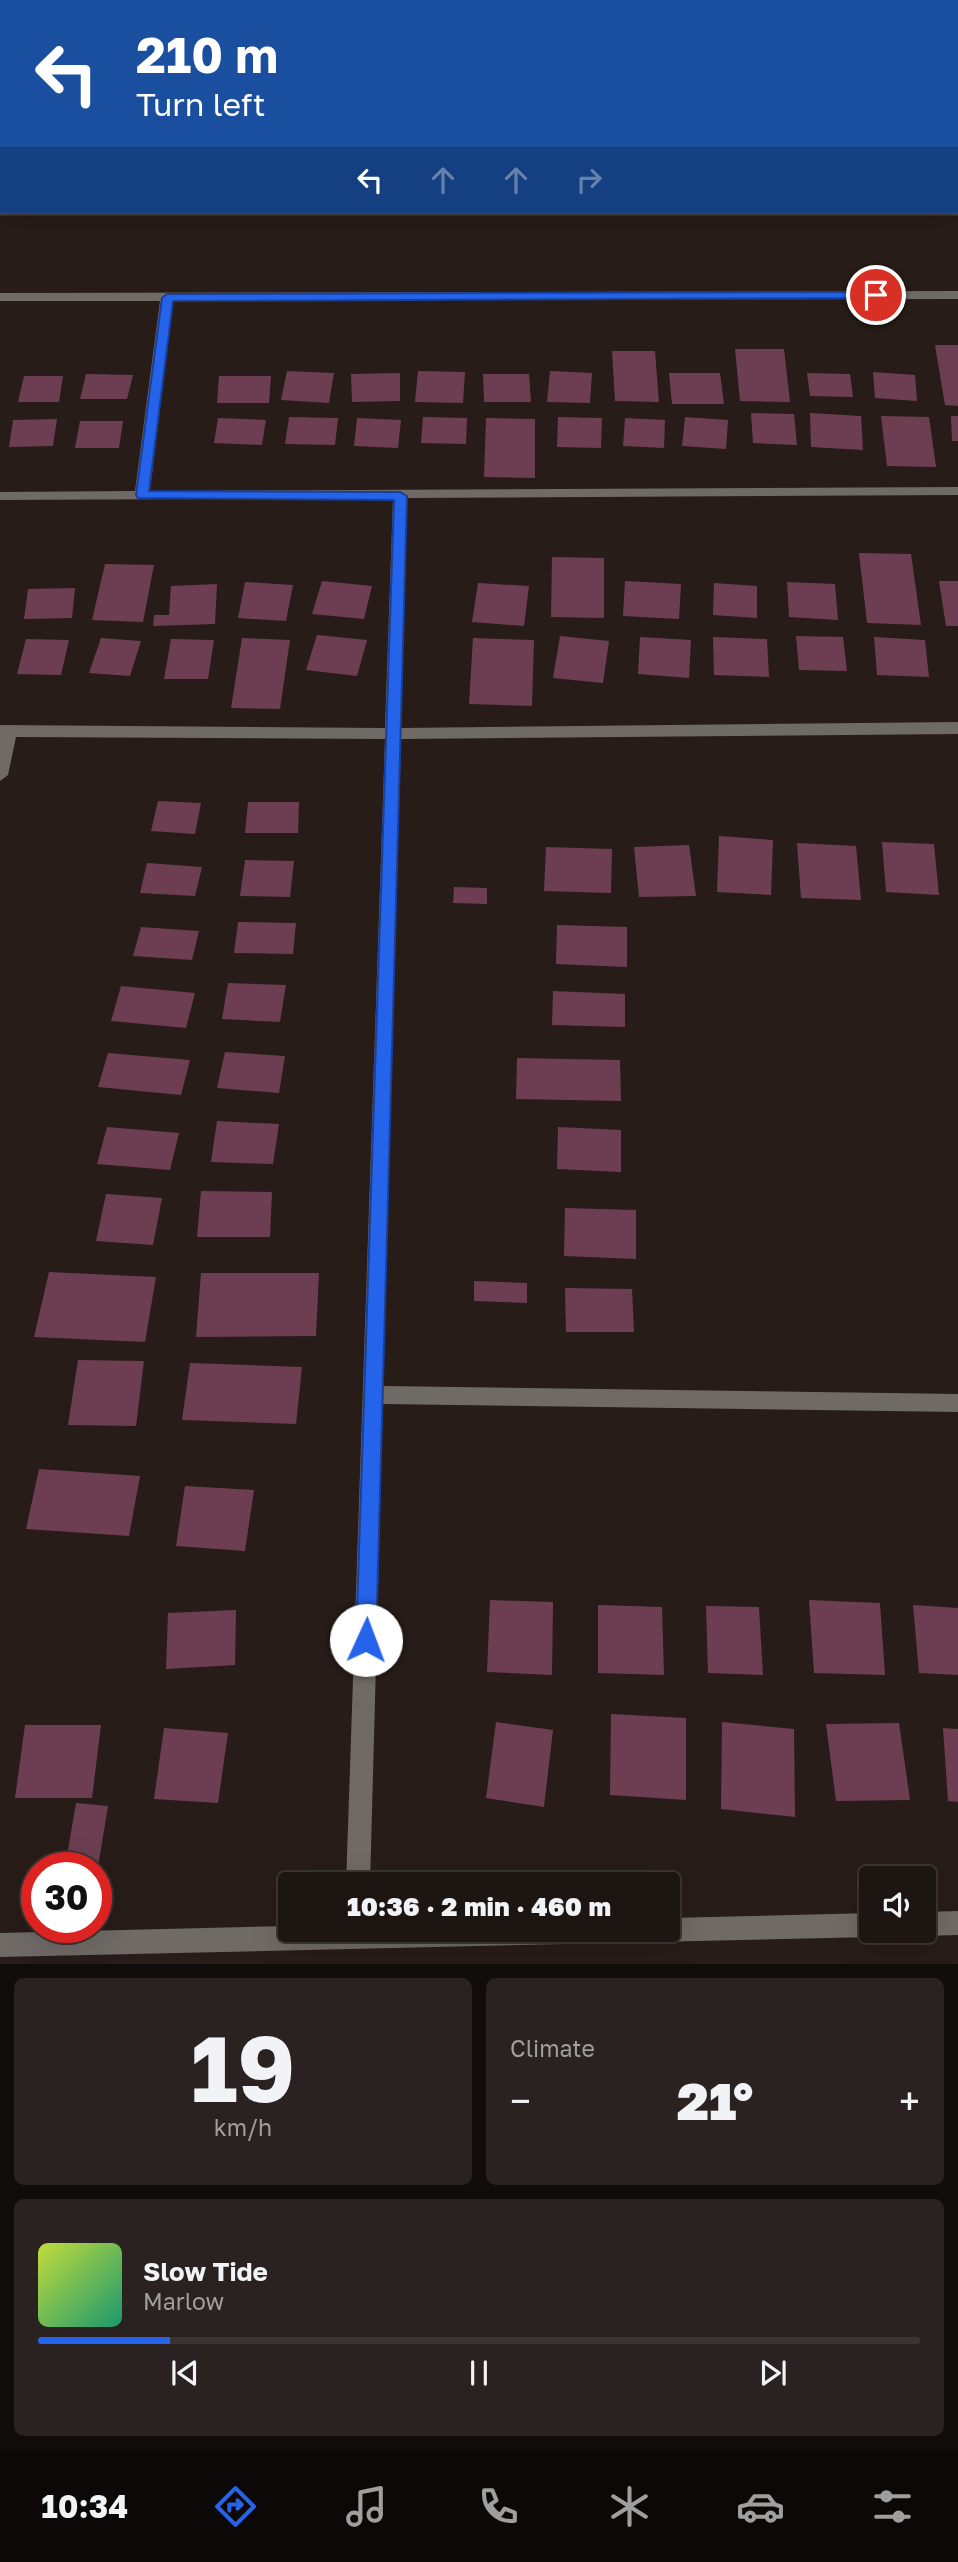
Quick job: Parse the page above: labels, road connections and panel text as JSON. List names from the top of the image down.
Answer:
{
  "page": {
    "turn": ["210 m", "Turn left"],
    "limit": "30",
    "trip": "10:36 · 2 min · 460 m",
    "tile": [
      ["19", "km/h"],
      "Climate"
    ],
    "heat": ["−", "21°", "+"],
    "song": ["Slow Tide", "Marlow"],
    "tabs": "10:34"
  }
}
